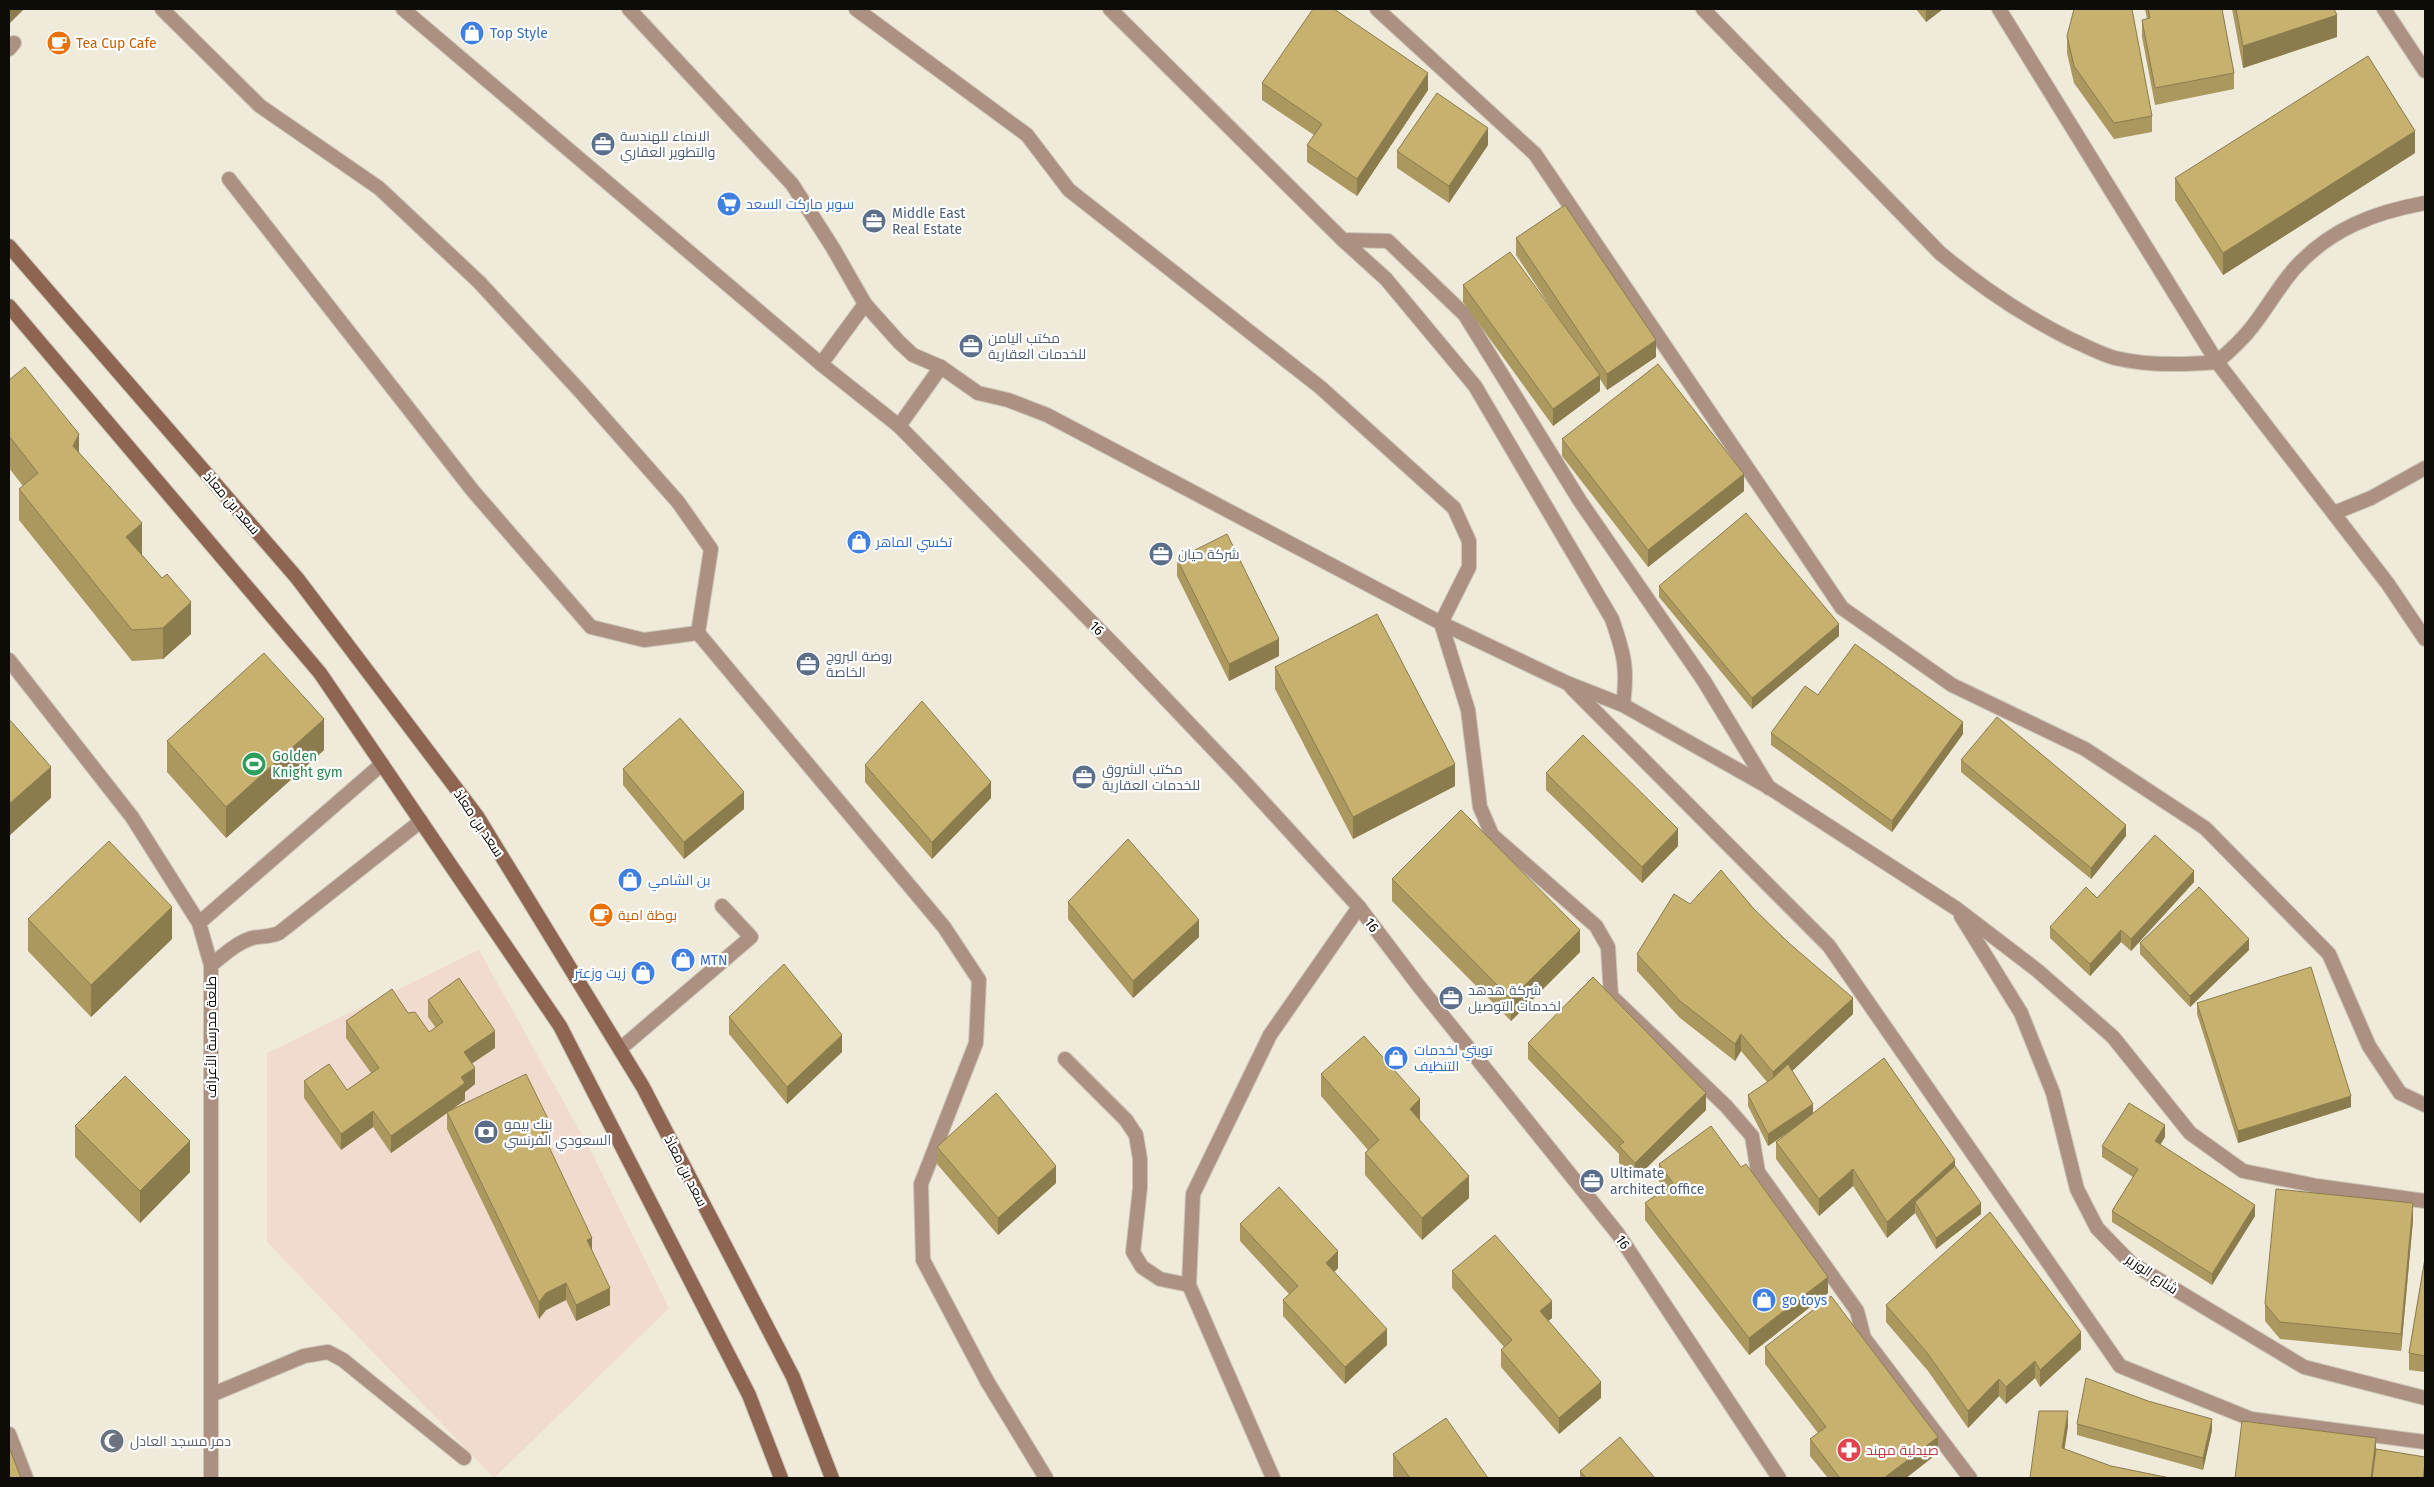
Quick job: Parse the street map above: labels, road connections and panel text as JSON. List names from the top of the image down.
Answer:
{
  "streets": {
    "main road": ["سعد بن معاذ"],
    "street": ["16", "طلعة مدرسة الأعراف", "شارع الوزير"]
  },
  "places": {
    "shop": [
      "Top Style",
      "تكسي الماهر",
      "بن الشامي",
      "MTN",
      "زيت وزعتر",
      "تويتي لخدمات التنظيف",
      "go toys"
    ],
    "cafe": ["Tea Cup Cafe", "بوظة امية"],
    "office": [
      "الانماء للهندسة والتطوير العقاري",
      "Middle East Real Estate",
      "مكتب اليامن للخدمات العقارية",
      "شركة حيان",
      "روضة البروج الخاصة",
      "مكتب الشروق للخدمات العقارية",
      "شركة هدهد لخدمات التوصيل",
      "Ultimate architect office"
    ],
    "supermarket": ["سوبر ماركت السعد"],
    "sports": ["Golden Knight gym"],
    "bank": ["بنك بيمو السعودي الفرنسي"],
    "mosque": ["دمر مسجد العادل"],
    "pharmacy": ["صيدلية مهند"]
  }
}
